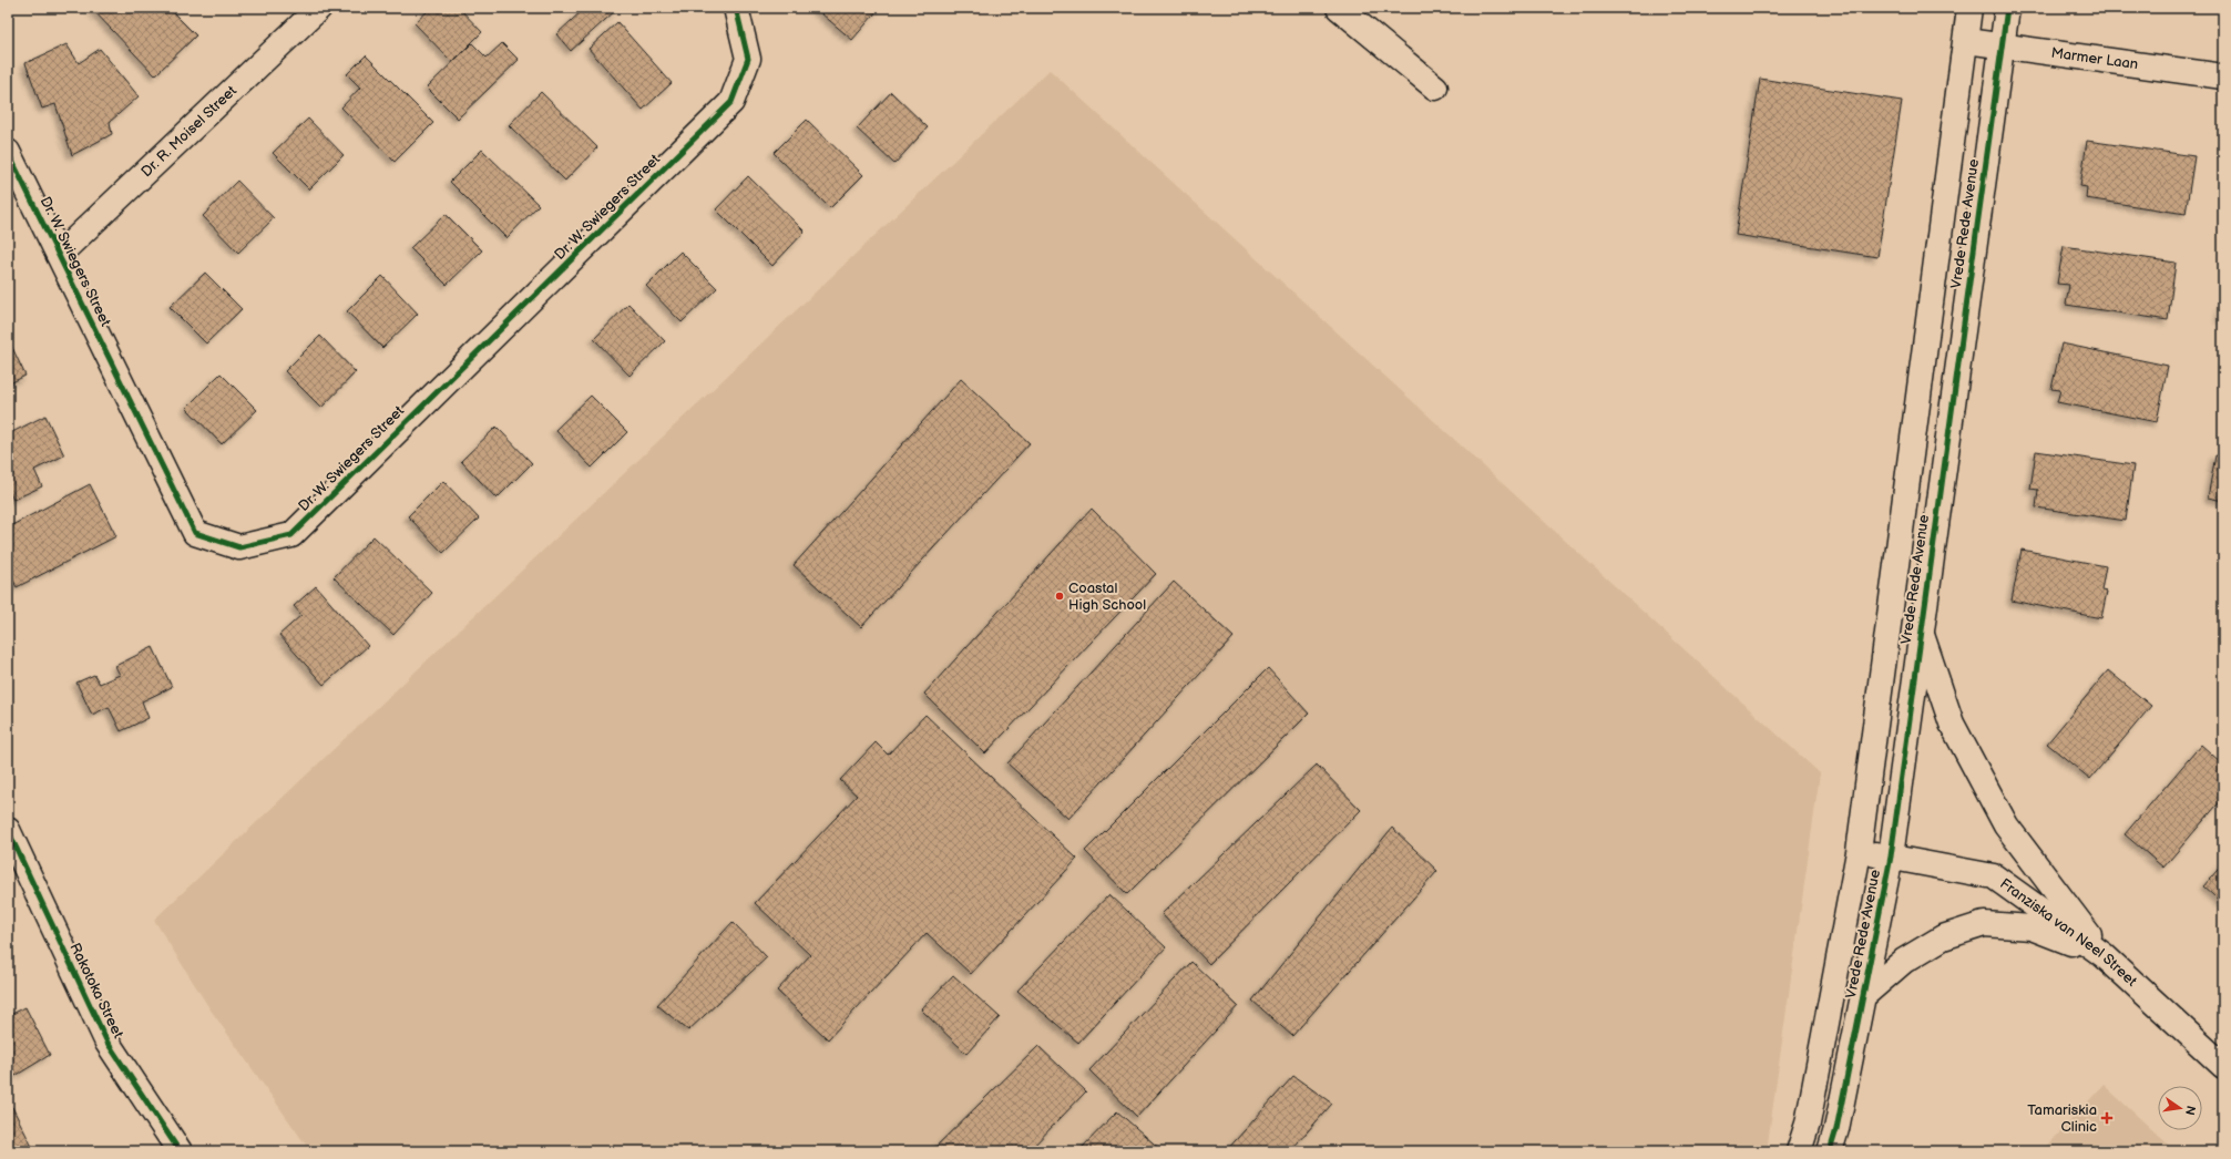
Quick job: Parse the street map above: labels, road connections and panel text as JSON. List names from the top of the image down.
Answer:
{
  "streets": {
    "street": [
      "Marmer Laan",
      "Dr. R. Moisel Street",
      "Dr. W. Swiegers Street",
      "Vrede Rede Avenue",
      "Franziska van Neel Street",
      "Rakotoka Street"
    ]
  },
  "crossings": [
    ["Marmer Laan", "Vrede Rede Avenue"],
    ["Dr. R. Moisel Street", "Dr. W. Swiegers Street"],
    ["Vrede Rede Avenue", "Franziska van Neel Street"]
  ],
  "places": {
    "other": ["Coastal High School"],
    "health": ["Tamariskia Clinic"]
  },
  "north": "right"
}
